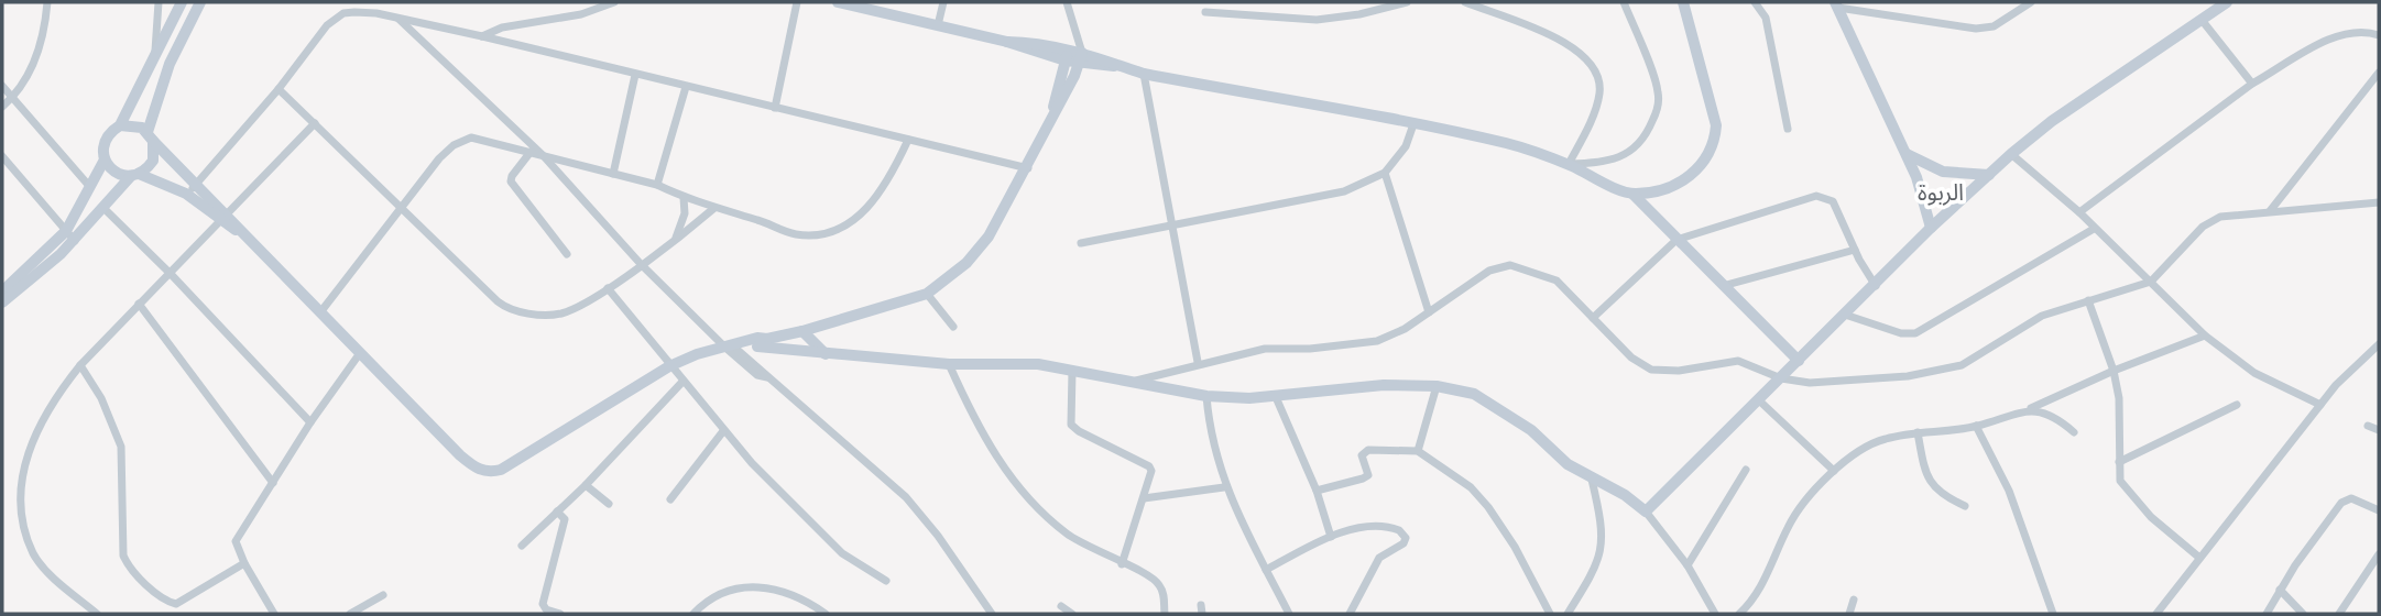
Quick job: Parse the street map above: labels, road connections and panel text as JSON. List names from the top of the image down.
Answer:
{
  "districts": ["الربوة"]
}
